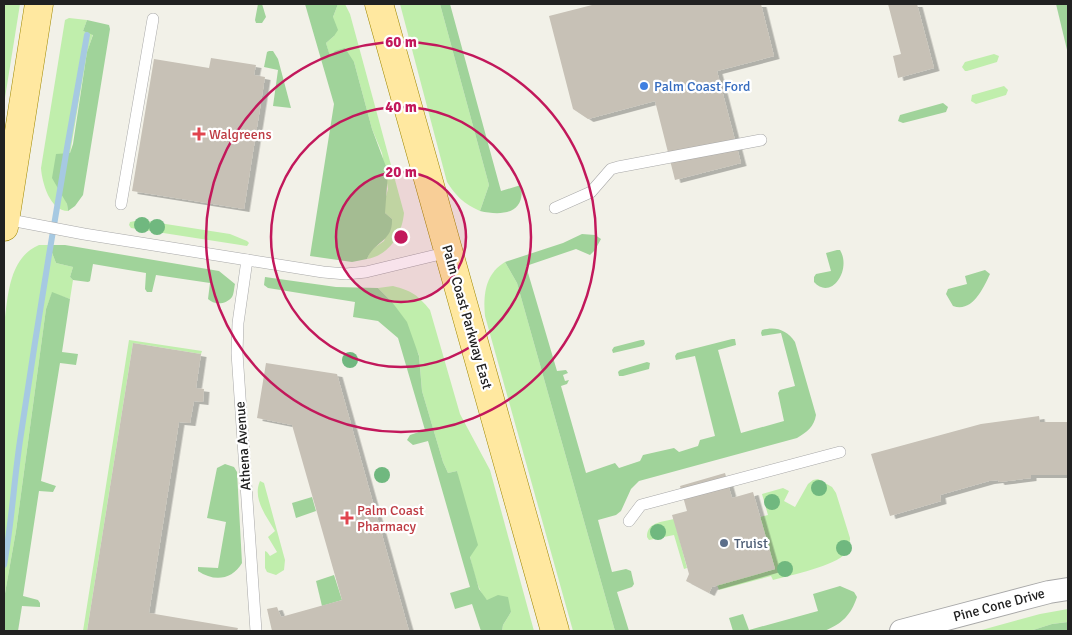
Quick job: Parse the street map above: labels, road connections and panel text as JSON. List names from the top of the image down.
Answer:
{
  "streets": {
    "main road": ["Palm Coast Parkway East"],
    "street": ["Pine Cone Drive"],
    "lane": ["Athena Avenue"]
  },
  "places": {
    "other": ["Palm Coast Ford", "Truist"],
    "health": ["Walgreens", "Palm Coast Pharmacy"]
  },
  "rings": ["60 m", "40 m", "20 m"]
}
